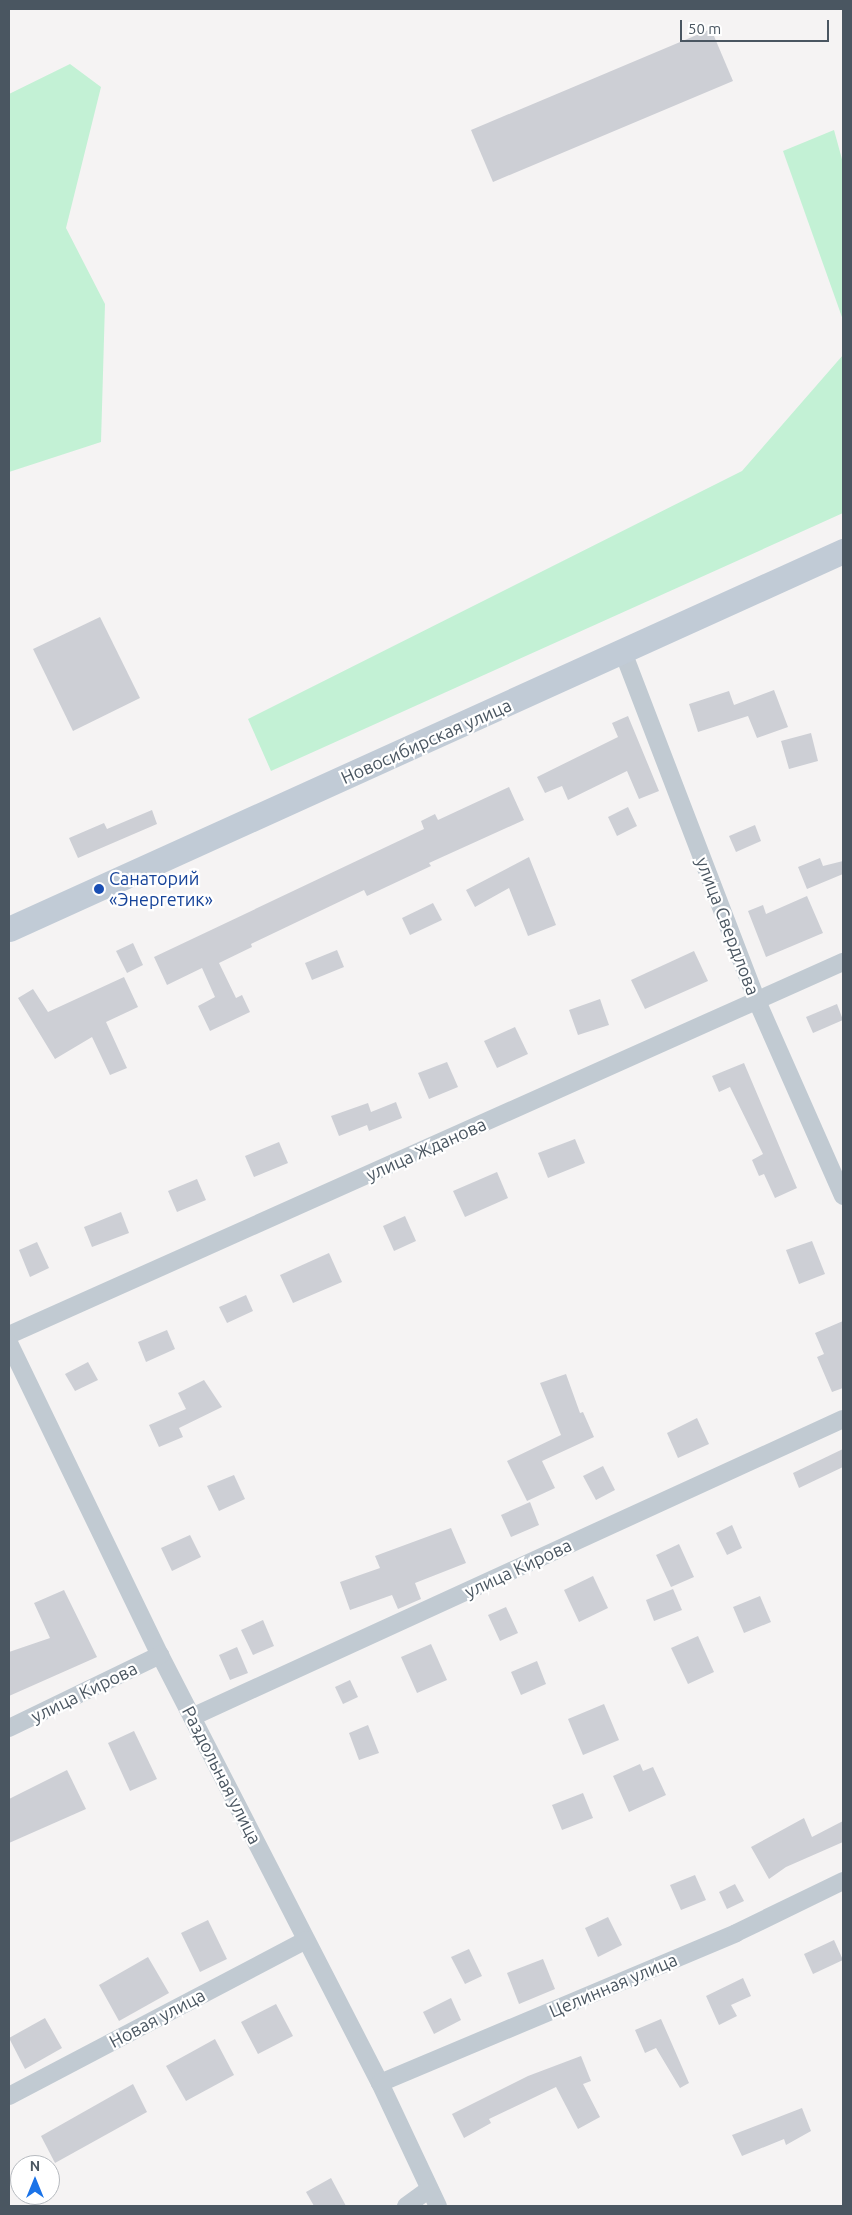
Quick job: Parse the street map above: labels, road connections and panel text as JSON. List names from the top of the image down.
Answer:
{
  "streets": {
    "street": [
      "Новосибирская улица",
      "улица Свердлова",
      "улица Жданова",
      "улица Кирова",
      "Раздольная улица",
      "Целинная улица",
      "Новая улица"
    ]
  },
  "crossings": [
    ["Новосибирская улица", "улица Свердлова"],
    ["улица Свердлова", "улица Жданова"],
    ["улица Кирова", "Раздольная улица"],
    ["Раздольная улица", "Целинная улица"],
    ["Раздольная улица", "Новая улица"]
  ],
  "places": ["Санаторий «Энергетик»"],
  "scale_bar": "50 m",
  "north": "top"
}
